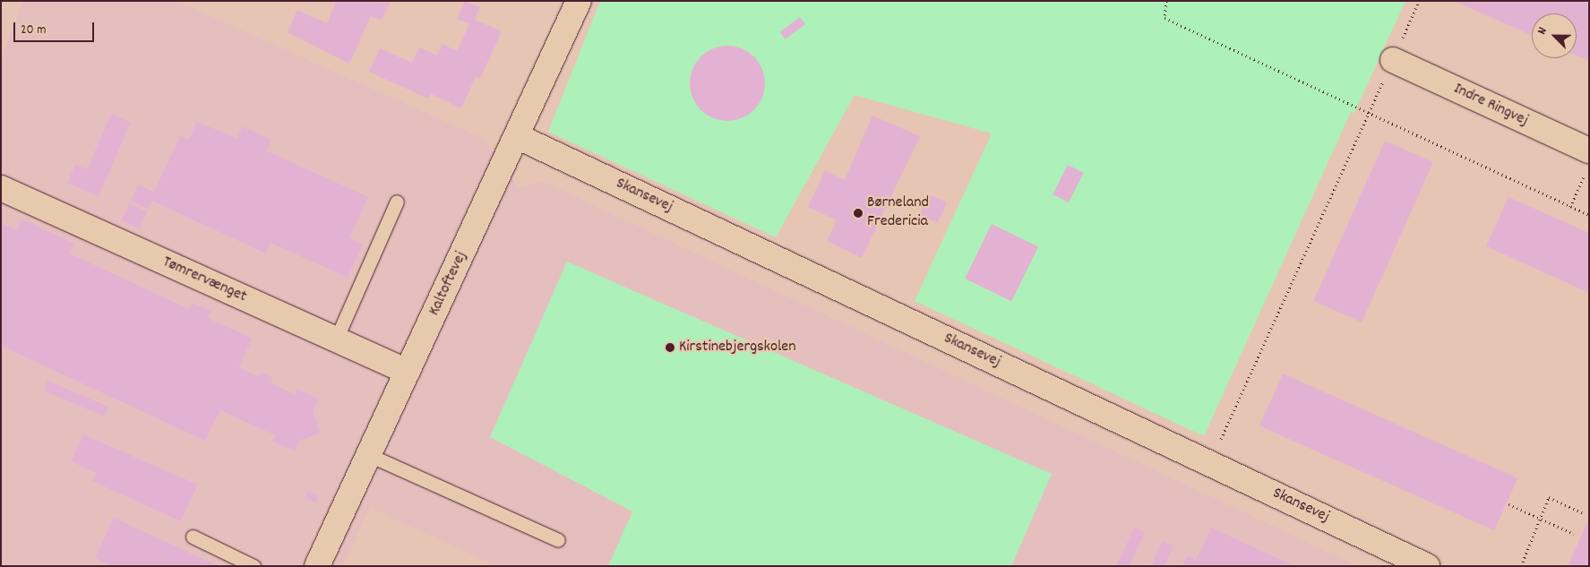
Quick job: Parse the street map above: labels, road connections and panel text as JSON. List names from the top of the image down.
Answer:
{
  "streets": {
    "street": [
      "Indre Ringvej",
      "Skansevej",
      "Tømrervænget",
      "Kaltoftevej"
    ]
  },
  "crossings": [
    ["Skansevej", "Kaltoftevej"],
    ["Tømrervænget", "Kaltoftevej"]
  ],
  "places": ["Børneland Fredericia", "Kirstinebjergskolen"],
  "scale_bar": "20 m",
  "north": "top left"
}
